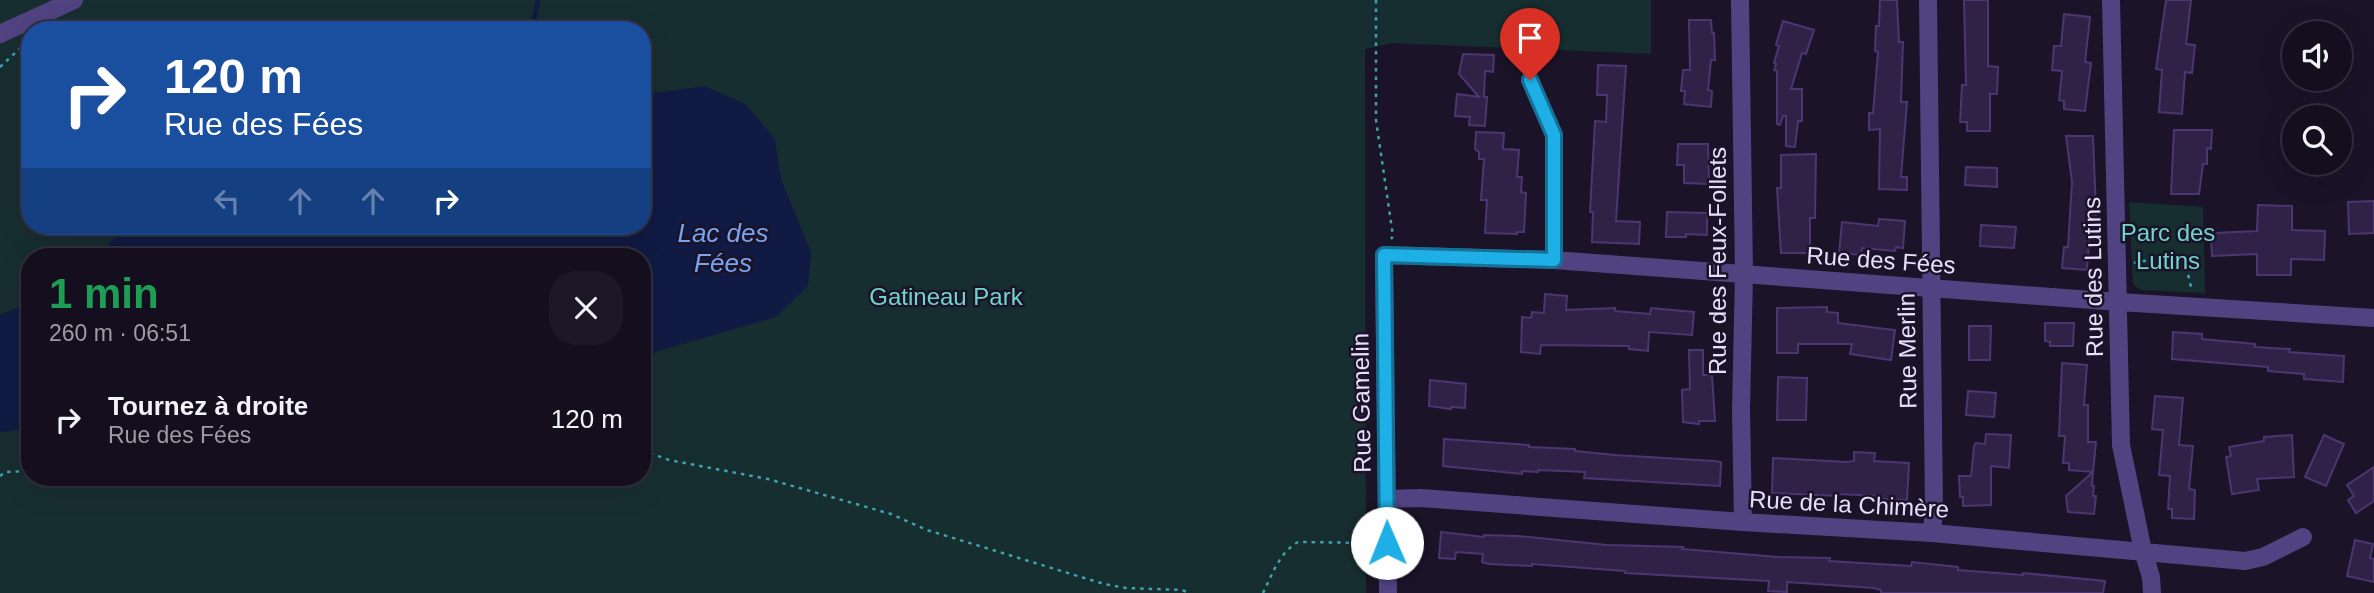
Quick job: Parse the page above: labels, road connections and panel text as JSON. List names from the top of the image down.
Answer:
{
  "streets": {
    "street": [
      "Rue des Fées",
      "Rue des Feux-Follets",
      "Rue des Lutins",
      "Rue Merlin",
      "Rue Gamelin",
      "Rue de la Chimère"
    ]
  },
  "crossings": [
    ["Rue des Fées", "Rue des Feux-Follets"],
    ["Rue des Fées", "Rue des Lutins"],
    ["Rue des Fées", "Rue Merlin"],
    ["Rue des Fées", "Rue Gamelin"],
    ["Rue des Feux-Follets", "Rue de la Chimère"],
    ["Rue des Lutins", "Rue de la Chimère"],
    ["Rue Merlin", "Rue de la Chimère"],
    ["Rue Gamelin", "Rue de la Chimère"]
  ],
  "water": ["Lac des Fées"],
  "parks": ["Parc des Lutins", "Gatineau Park"],
  "page": {
    "turn": ["120 m", "Rue des Fées"],
    "heading": ["1 min", "260 m · 06:51"],
    "list": [
      {
        "name": "Tournez à droite",
        "note": "Rue des Fées",
        "value": "120 m"
      }
    ]
  }
}
